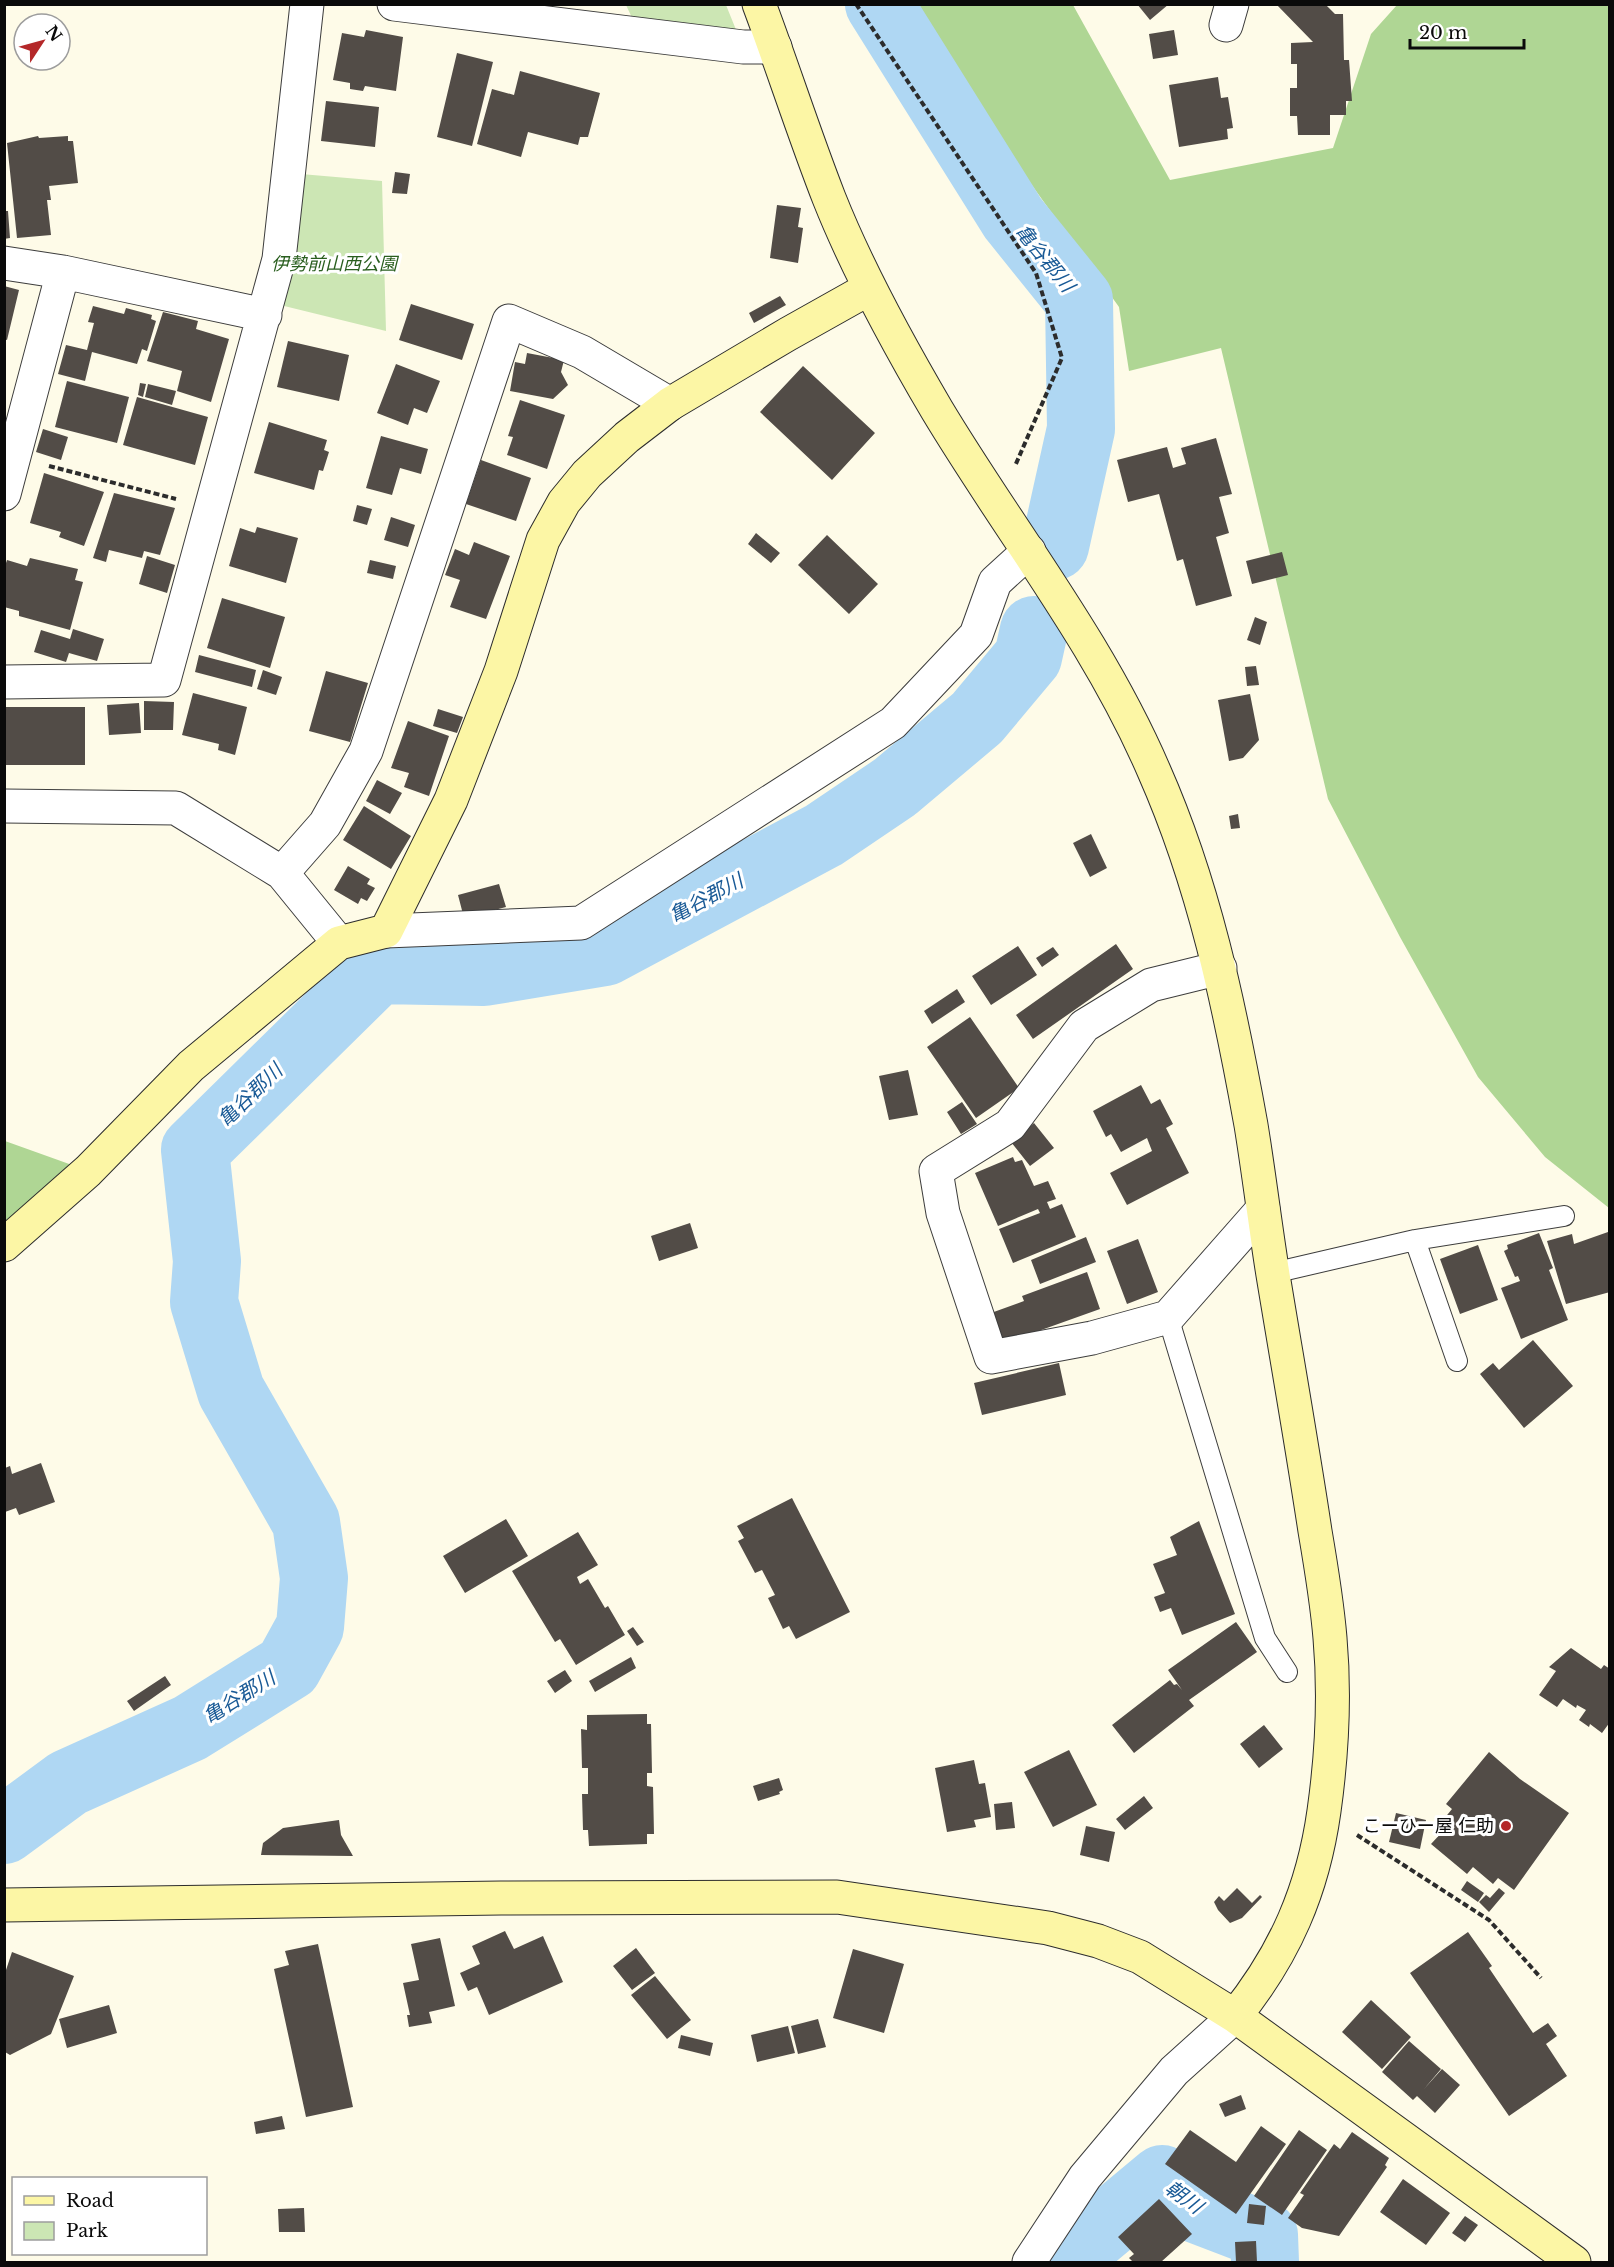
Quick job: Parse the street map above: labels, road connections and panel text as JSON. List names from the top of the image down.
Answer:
{
  "water": ["亀谷郡川", "朝川"],
  "parks": ["伊勢前山西公園"],
  "places": ["こーひー屋 仁助"],
  "legend": ["Road", "Park"],
  "scale_bar": "20 m",
  "north": "top right"
}
